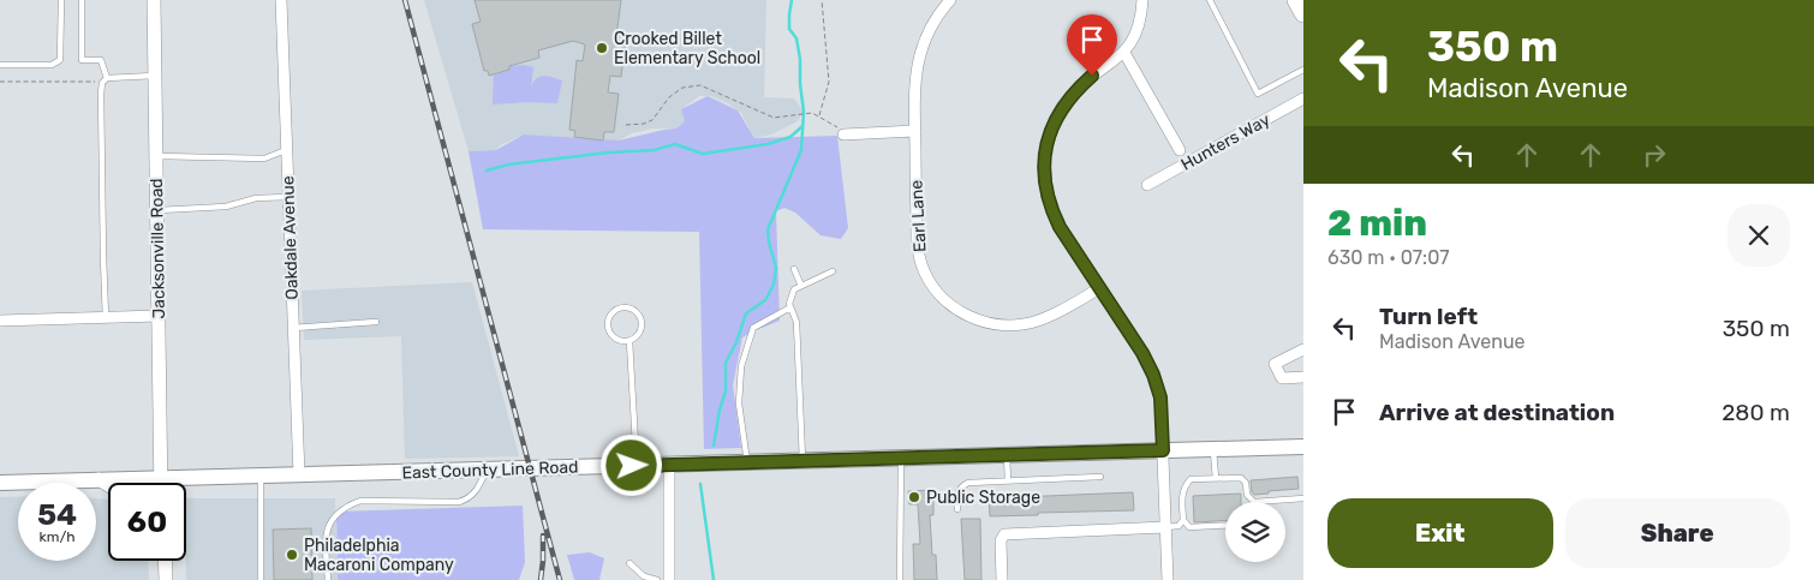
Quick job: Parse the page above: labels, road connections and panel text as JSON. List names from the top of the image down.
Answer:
{
  "streets": {
    "main road": ["Jacksonville Road", "East County Line Road"],
    "street": ["Hunters Way", "Earl Lane", "Oakdale Avenue"]
  },
  "crossings": [
    ["Oakdale Avenue", "East County Line Road"],
    ["Jacksonville Road", "East County Line Road"]
  ],
  "places": ["Crooked Billet Elementary School", "Public Storage", "Philadelphia Macaroni Company"],
  "page": {
    "turn": ["350 m", "Madison Avenue"],
    "heading": ["2 min", "630 m · 07:07"],
    "list": [
      {
        "name": "Turn left",
        "note": "Madison Avenue",
        "value": "350 m"
      },
      {
        "name": "Arrive at destination",
        "value": "280 m"
      }
    ],
    "speed": "54 km/h",
    "limit": "60",
    "buttons": ["Exit", "Share"]
  }
}
